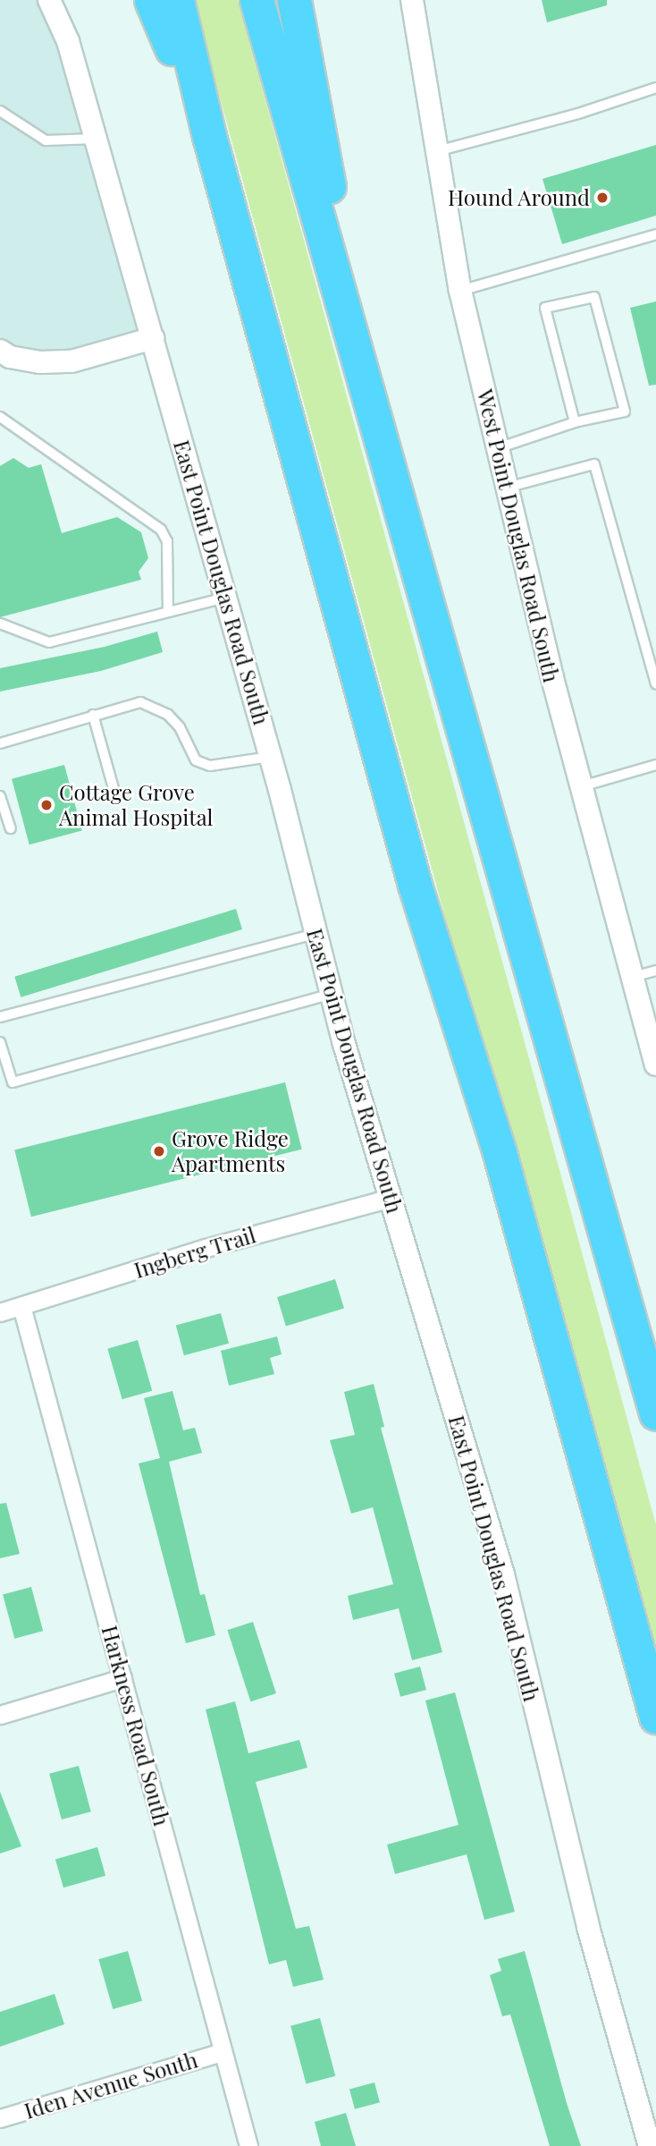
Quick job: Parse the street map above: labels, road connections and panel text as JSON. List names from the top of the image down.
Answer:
{
  "streets": {
    "street": [
      "West Point Douglas Road South",
      "East Point Douglas Road South",
      "Ingberg Trail",
      "Harkness Road South",
      "Iden Avenue South"
    ]
  },
  "crossings": [
    ["East Point Douglas Road South", "Ingberg Trail"],
    ["Ingberg Trail", "Harkness Road South"],
    ["Harkness Road South", "Iden Avenue South"]
  ],
  "places": ["Hound Around", "Cottage Grove Animal Hospital", "Grove Ridge Apartments"]
}
